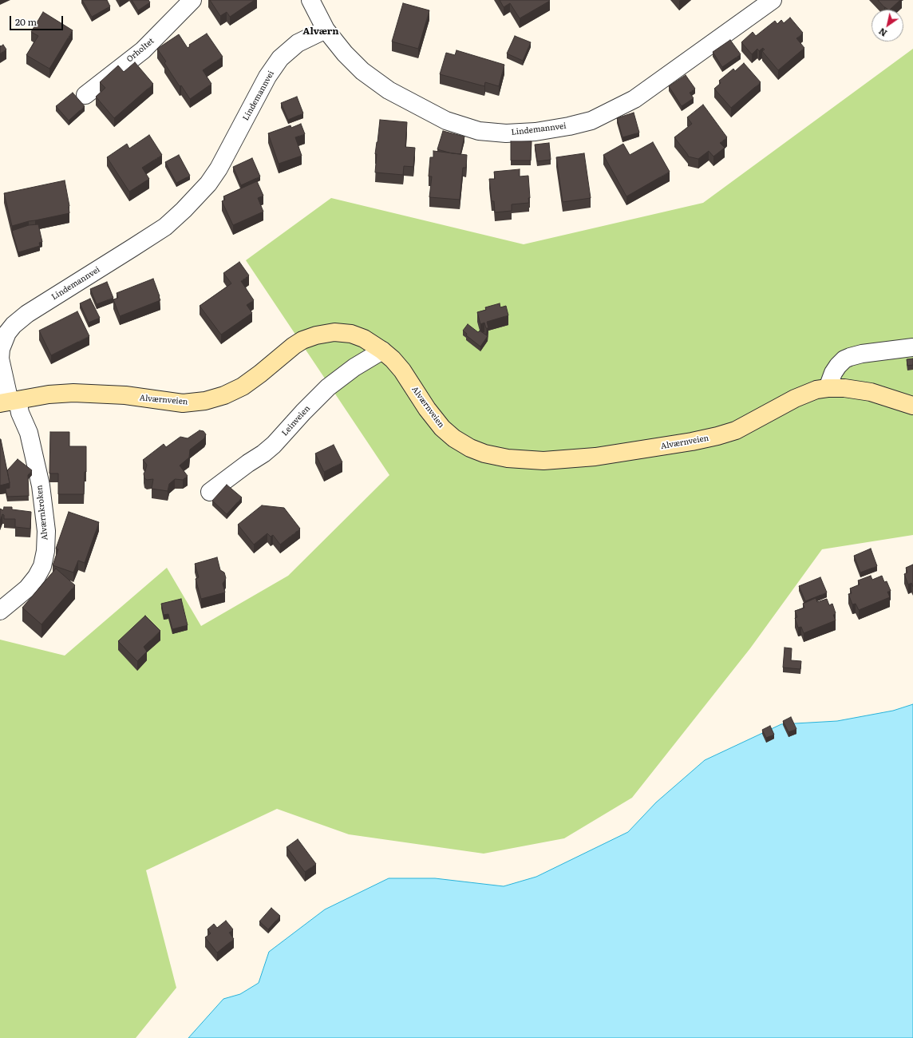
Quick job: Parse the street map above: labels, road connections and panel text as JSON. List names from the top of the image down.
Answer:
{
  "streets": {
    "main road": ["Alværnveien"],
    "street": [
      "Orholtet",
      "Lindemannvei",
      "Leinveien",
      "Alværnkroken"
    ]
  },
  "crossings": [
    ["Lindemannvei", "Alværnveien"],
    ["Lindemannvei", "Alværnkroken"],
    ["Alværnveien", "Leinveien"],
    ["Alværnveien", "Alværnkroken"]
  ],
  "districts": ["Alværn"],
  "scale_bar": "20 m",
  "north": "bottom left"
}
